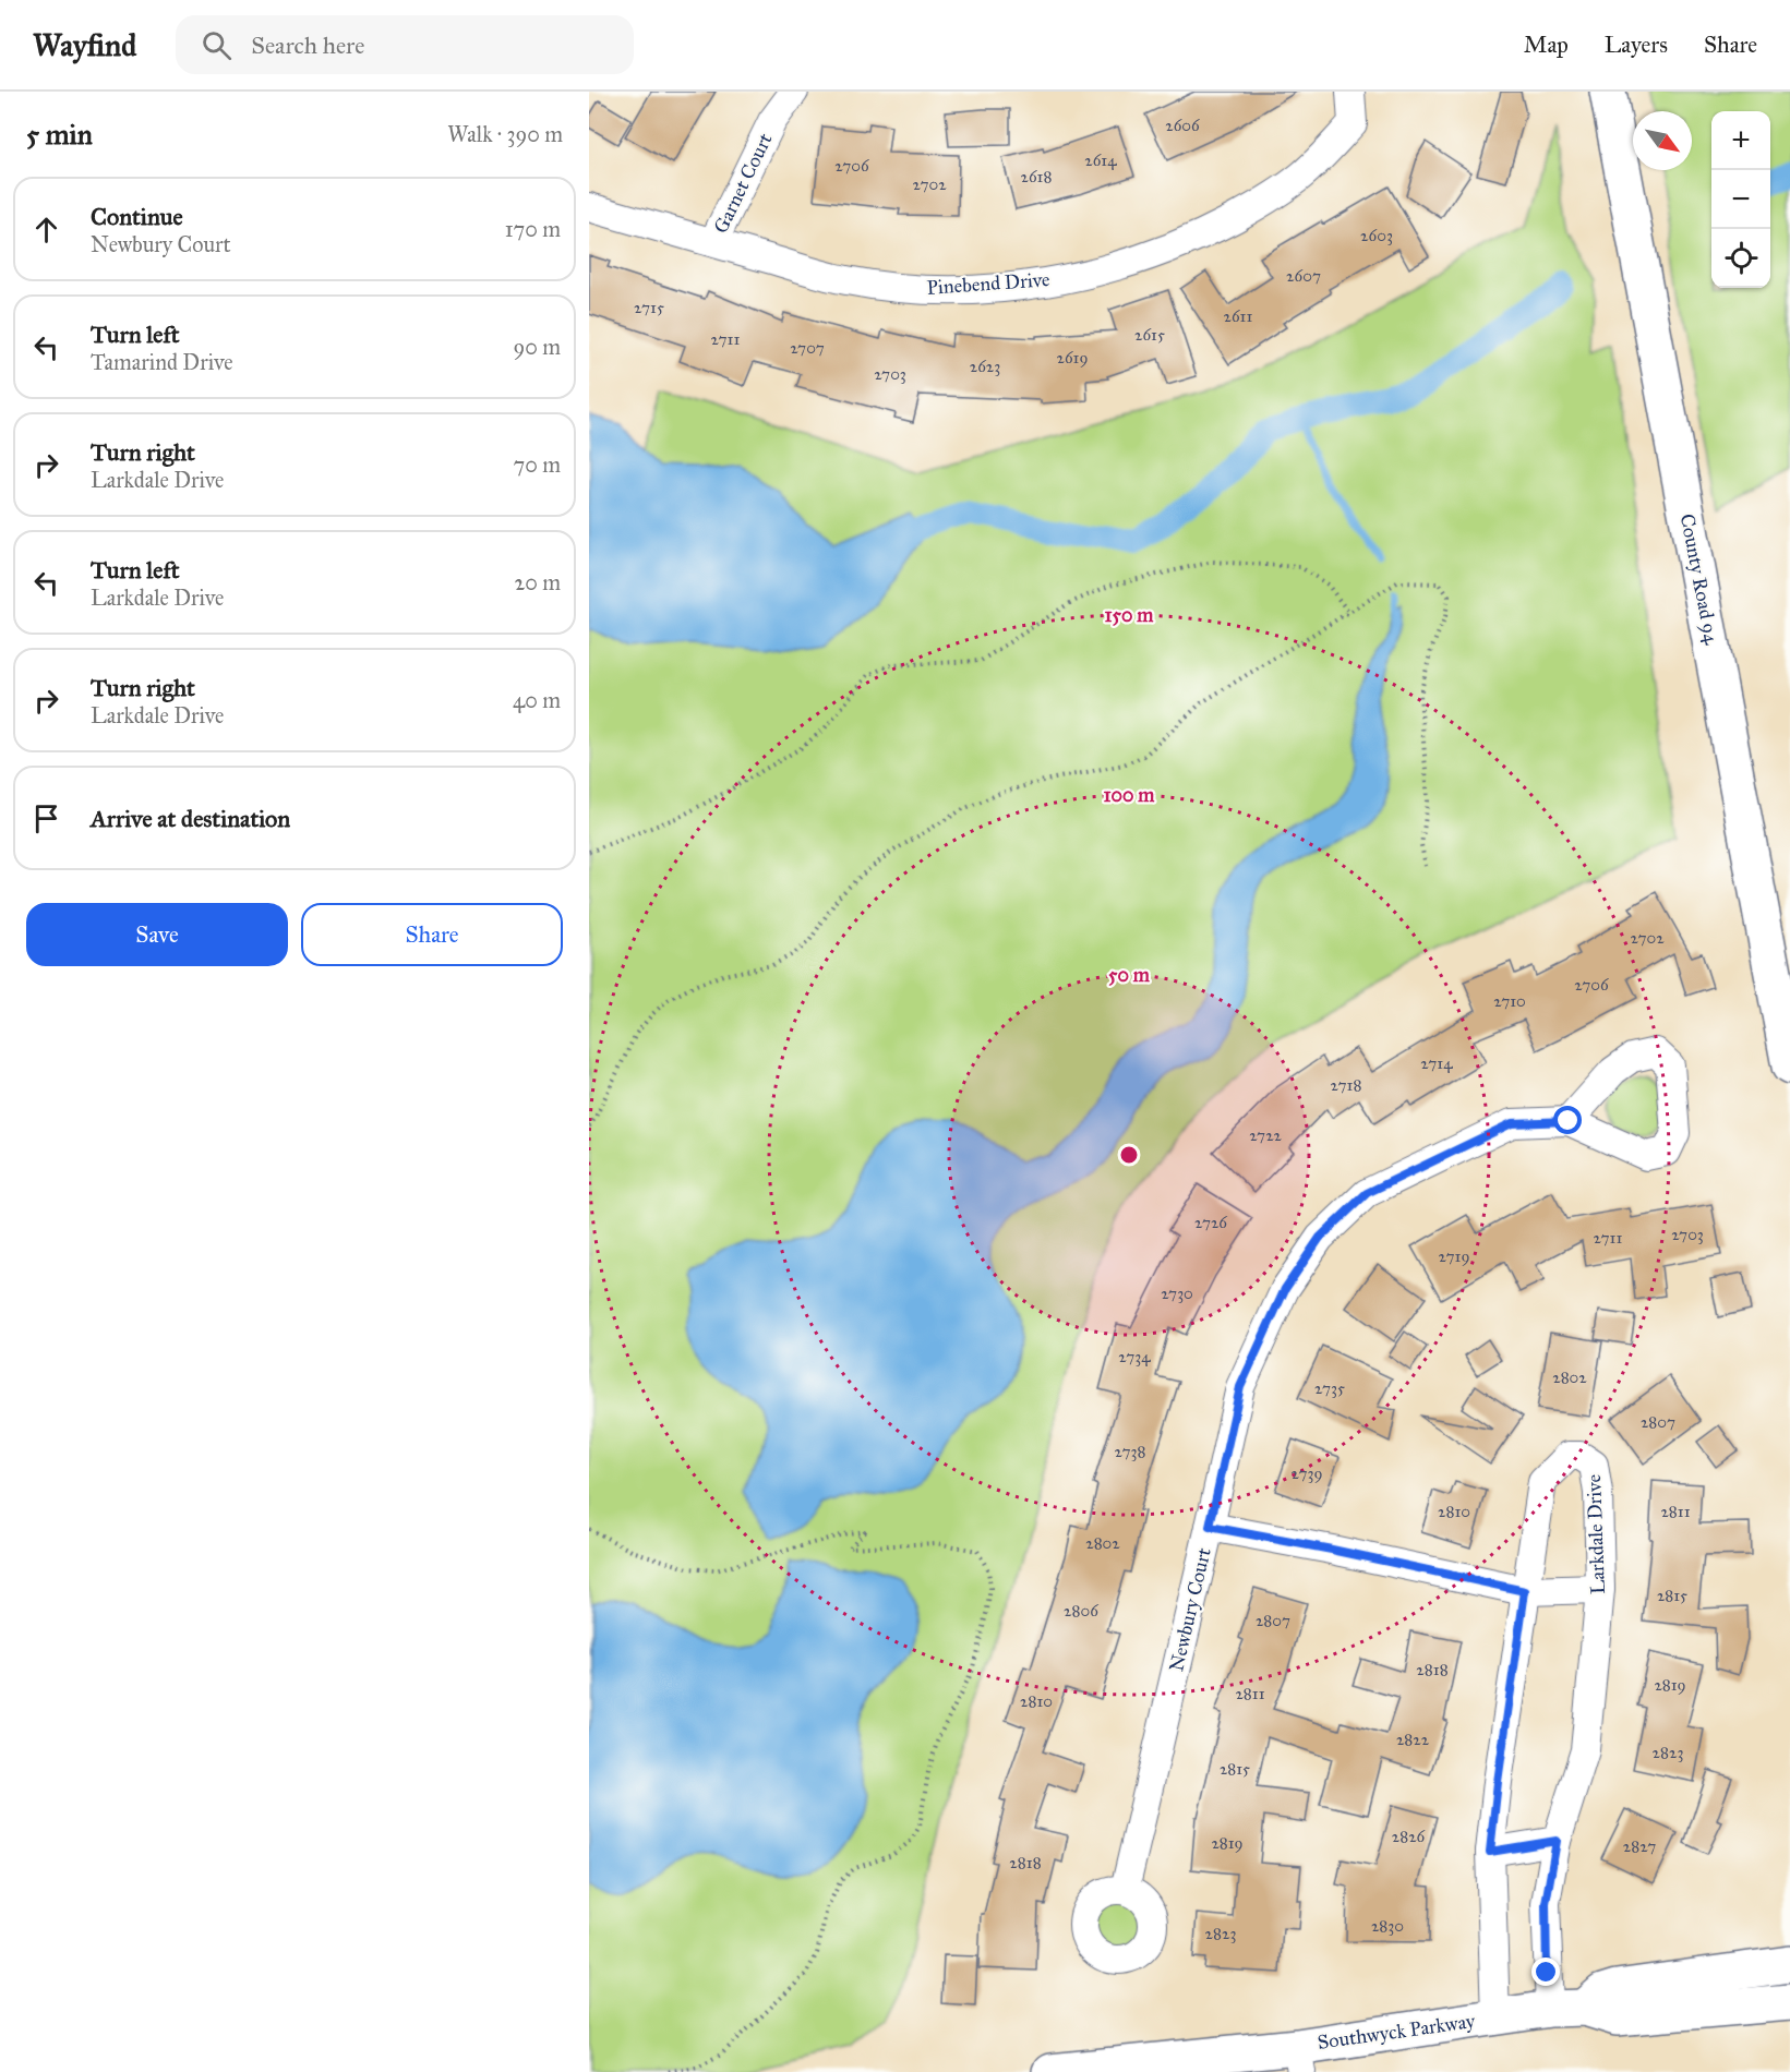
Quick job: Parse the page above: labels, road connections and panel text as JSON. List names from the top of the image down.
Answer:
{
  "streets": {
    "street": [
      "Garnet Court",
      "Pinebend Drive",
      "County Road 94",
      "Larkdale Drive",
      "Newbury Court",
      "Southwyck Parkway"
    ]
  },
  "crossings": [
    ["Garnet Court", "Pinebend Drive"],
    ["Larkdale Drive", "Southwyck Parkway"]
  ],
  "house_numbers": [
    "2606",
    "2614",
    "2706",
    "2618",
    "2702",
    "2603",
    "2607",
    "2715",
    "2611",
    "2615",
    "2711",
    "2707",
    "2619",
    "2623",
    "2703",
    "2702",
    "2706",
    "2710",
    "2714",
    "2718",
    "2722",
    "2726",
    "2703",
    "2711",
    "2719",
    "2730",
    "2734",
    "2802",
    "2735",
    "2807",
    "2738",
    "2739",
    "2810",
    "2811",
    "2802",
    "2815",
    "2806",
    "2807",
    "2818",
    "2819",
    "2811",
    "2810",
    "2822",
    "2823",
    "2815",
    "2826",
    "2819",
    "2827",
    "2818",
    "2830",
    "2823"
  ],
  "north": "bottom right",
  "page": {
    "header": "Wayfind",
    "search": "Search here",
    "nav": ["Map", "Layers", "Share"],
    "heading": ["5 min", "Walk · 390 m"],
    "map_buttons": ["+", "−"],
    "list": [
      ["Continue", "Newbury Court", "170 m"],
      ["Turn left", "Tamarind Drive", "90 m"],
      ["Turn right", "Larkdale Drive", "70 m"],
      ["Turn left", "Larkdale Drive", "20 m"],
      ["Turn right", "Larkdale Drive", "40 m"],
      "Arrive at destination"
    ],
    "buttons": ["Save", "Share"]
  },
  "rings": ["150 m", "100 m", "50 m"]
}
